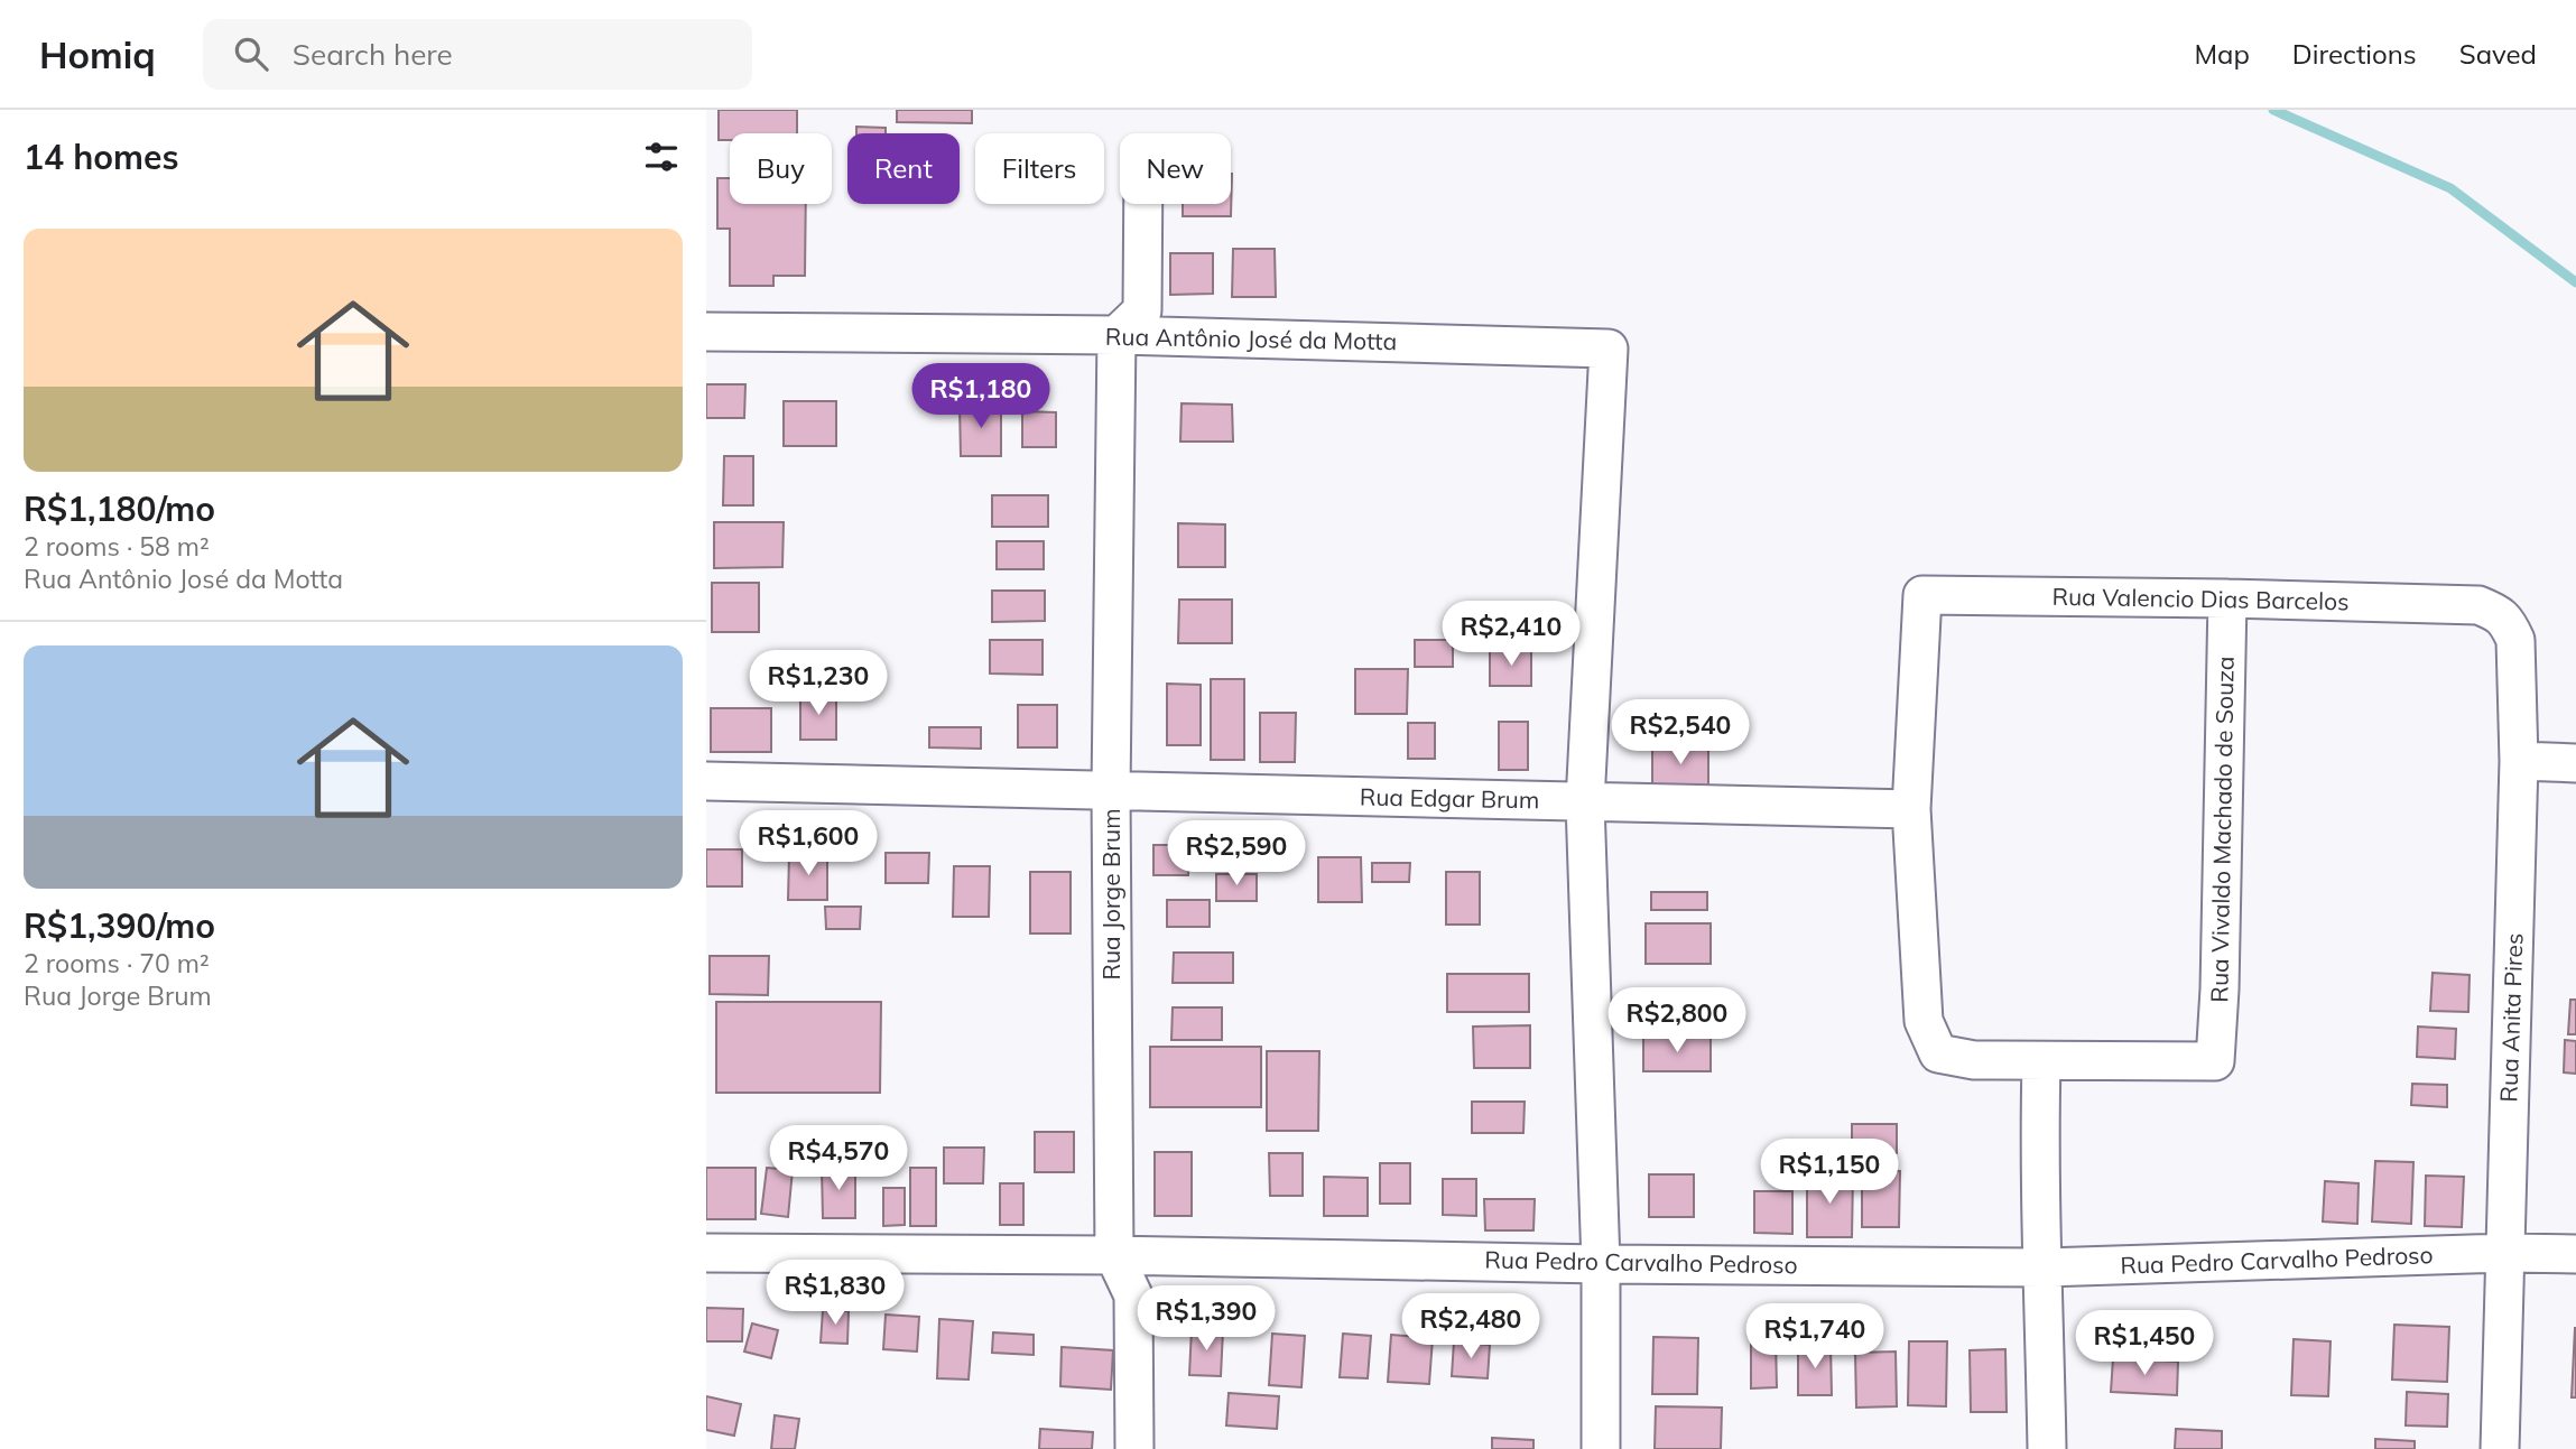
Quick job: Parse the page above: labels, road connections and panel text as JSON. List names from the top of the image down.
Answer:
{
  "streets": {
    "street": [
      "Rua Antônio José da Motta",
      "Rua Valencio Dias Barcelos",
      "Rua Edgar Brum",
      "Rua Vivaldo Machado de Souza",
      "Rua Jorge Brum",
      "Rua Anita Pires",
      "Rua Pedro Carvalho Pedroso"
    ]
  },
  "crossings": [
    ["Rua Antônio José da Motta", "Rua Edgar Brum"],
    ["Rua Antônio José da Motta", "Rua Jorge Brum"],
    ["Rua Valencio Dias Barcelos", "Rua Edgar Brum"],
    ["Rua Valencio Dias Barcelos", "Rua Vivaldo Machado de Souza"],
    ["Rua Valencio Dias Barcelos", "Rua Anita Pires"],
    ["Rua Edgar Brum", "Rua Jorge Brum"],
    ["Rua Jorge Brum", "Rua Pedro Carvalho Pedroso"],
    ["Rua Anita Pires", "Rua Pedro Carvalho Pedroso"]
  ],
  "page": {
    "header": "Homiq",
    "search": "Search here",
    "nav": ["Map", "Directions", "Saved"],
    "heading": "14 homes",
    "chip": [
      "Buy",
      "Rent",
      "Filters",
      "New"
    ],
    "list": [
      {
        "name": "R$1,180/mo",
        "note": "2 rooms · 58 m² · Rua Antônio José da Motta"
      },
      {
        "name": "R$1,390/mo",
        "note": "2 rooms · 70 m² · Rua Jorge Brum"
      }
    ],
    "price": [
      "R$1,180",
      "R$2,410",
      "R$1,230",
      "R$2,540",
      "R$1,600",
      "R$2,590",
      "R$2,800",
      "R$4,570",
      "R$1,150",
      "R$1,830",
      "R$1,390",
      "R$2,480",
      "R$1,740",
      "R$1,450"
    ]
  }
}
